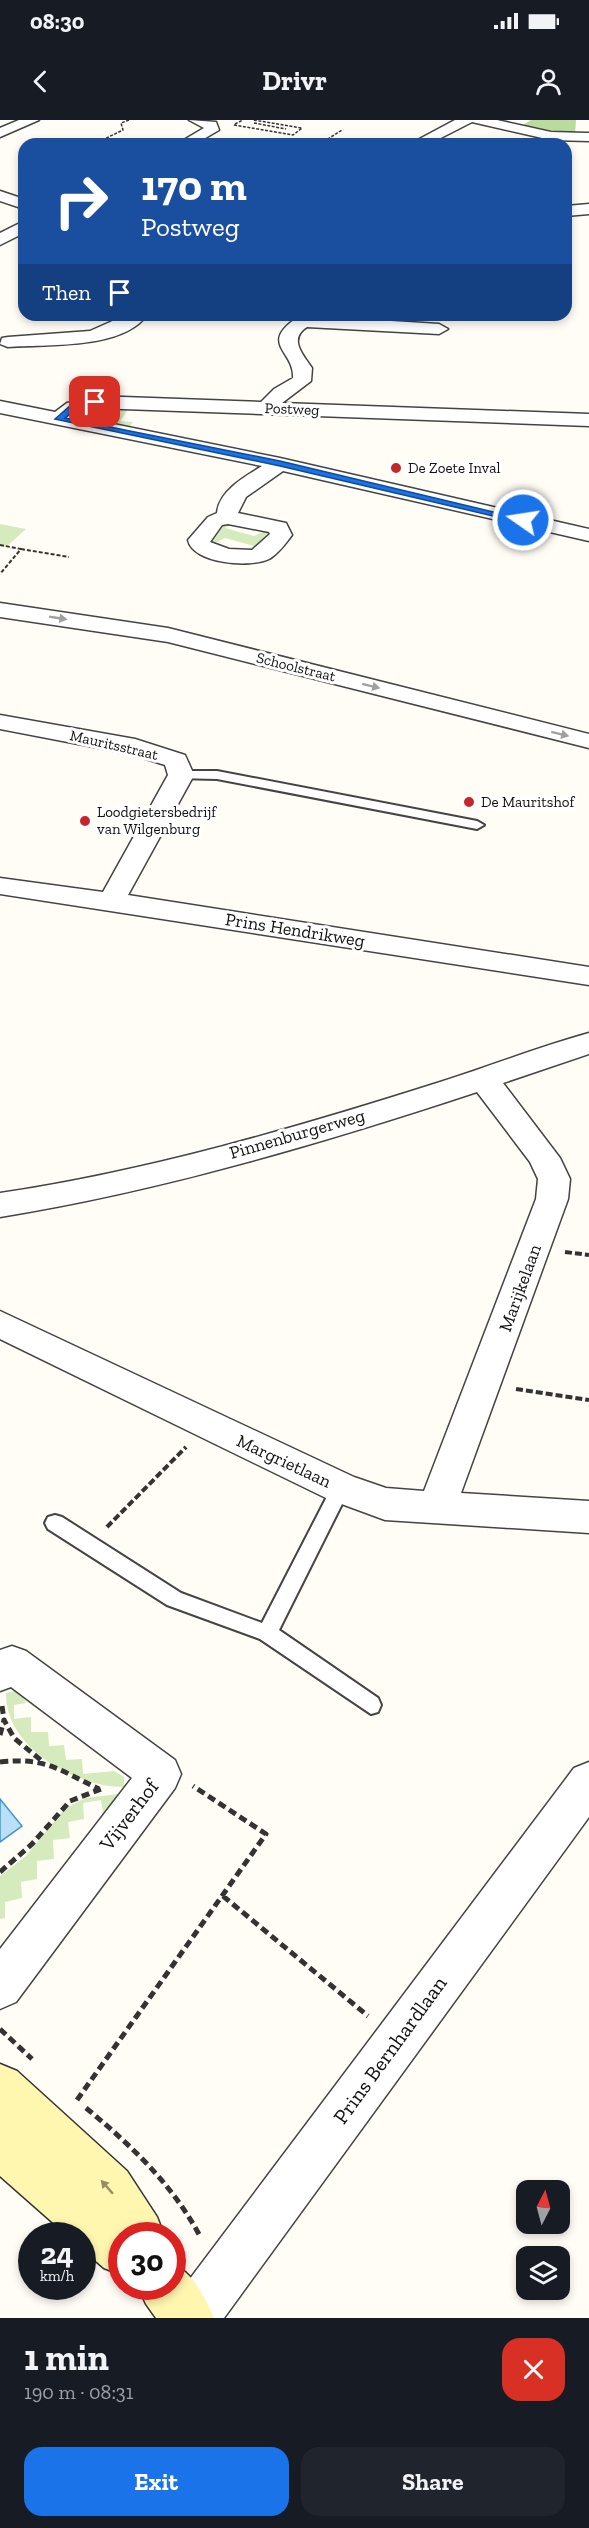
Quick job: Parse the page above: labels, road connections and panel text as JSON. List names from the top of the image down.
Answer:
{
  "streets": {
    "street": [
      "Postweg",
      "Schoolstraat",
      "Mauritsstraat",
      "Prins Hendrikweg",
      "Pinnenburgerweg",
      "Marijkelaan",
      "Margrietlaan",
      "Vijverhof",
      "Prins Bernhardlaan"
    ]
  },
  "crossings": [
    ["Pinnenburgerweg", "Marijkelaan"],
    ["Marijkelaan", "Margrietlaan"]
  ],
  "places": ["De Zoete Inval", "De Mauritshof", "Loodgietersbedrijf van Wilgenburg"],
  "north": "top",
  "page": {
    "status": "08:30",
    "header": "Drivr",
    "turn": ["170 m", "Postweg"],
    "then": "Then",
    "speed": "24 km/h",
    "limit": "30",
    "heading": ["1 min", "190 m · 08:31"],
    "buttons": ["Exit", "Share"]
  }
}
